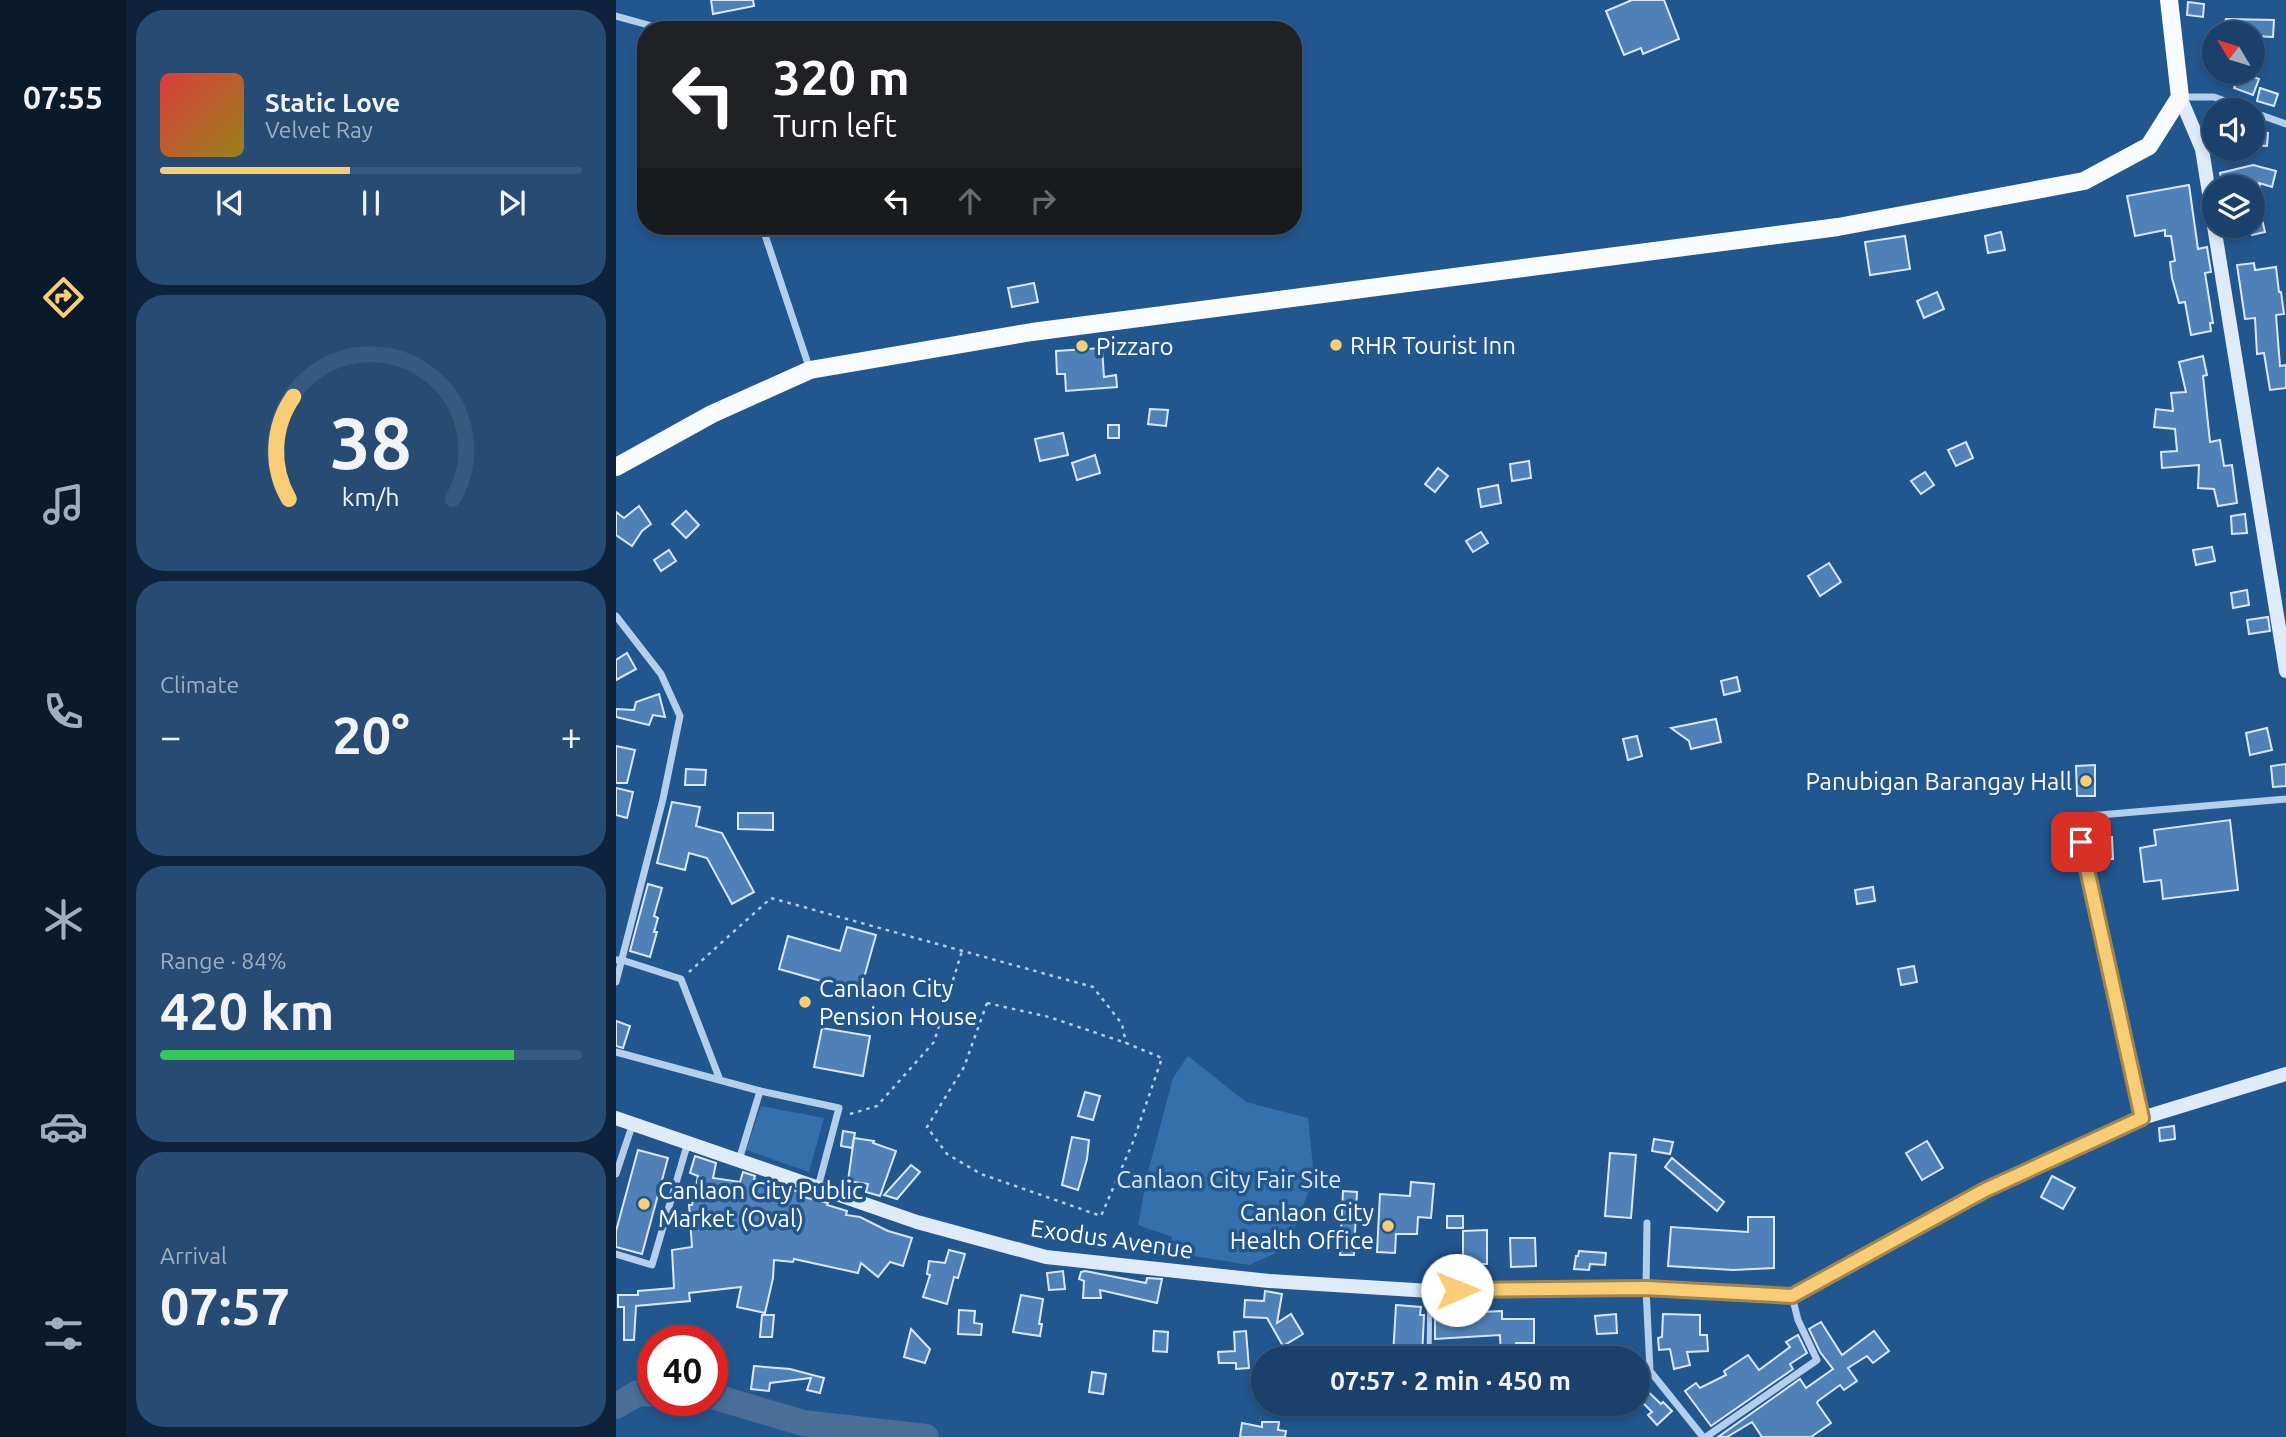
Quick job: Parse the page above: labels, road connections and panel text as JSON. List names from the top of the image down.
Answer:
{
  "streets": {
    "street": ["Exodus Avenue"]
  },
  "parks": ["Canlaon City Fair Site"],
  "places": [
    "RHR Tourist Inn",
    "Pizzaro",
    "Panubigan Barangay Hall",
    "Canlaon City Pension House",
    "Canlaon City Public Market (Oval)",
    "Canlaon City Health Office"
  ],
  "north": "top left",
  "page": {
    "tabs": "07:55",
    "turn": ["320 m", "Turn left"],
    "song": ["Static Love", "Velvet Ray"],
    "tile": [
      "Climate",
      ["Range · 84%", "420 km"],
      ["Arrival", "07:57"]
    ],
    "heat": ["−", "20°", "+"],
    "limit": "40",
    "trip": "07:57 · 2 min · 450 m",
    "gauge": ["38", "km/h"]
  }
}
